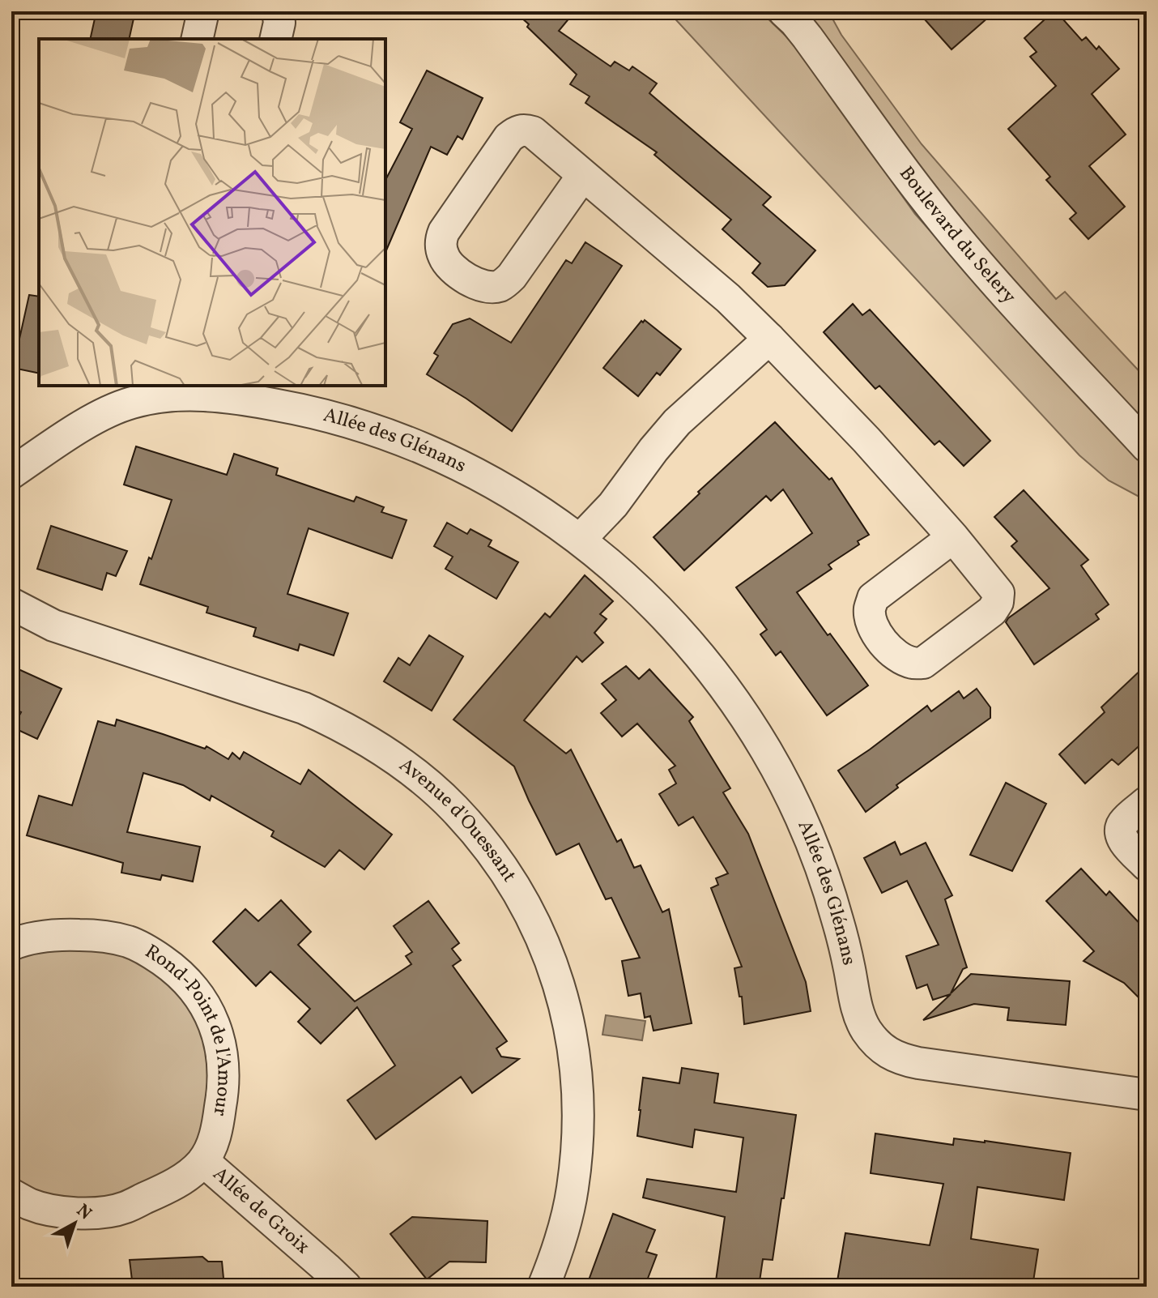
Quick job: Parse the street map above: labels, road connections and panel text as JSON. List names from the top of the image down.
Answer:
{
  "streets": {
    "street": [
      "Boulevard du Selery",
      "Allée des Glénans",
      "Avenue d'Ouessant",
      "Rond-Point de l'Amour",
      "Allée de Groix"
    ]
  },
  "crossings": [
    ["Rond-Point de l'Amour", "Allée de Groix"]
  ],
  "north": "top right"
}
